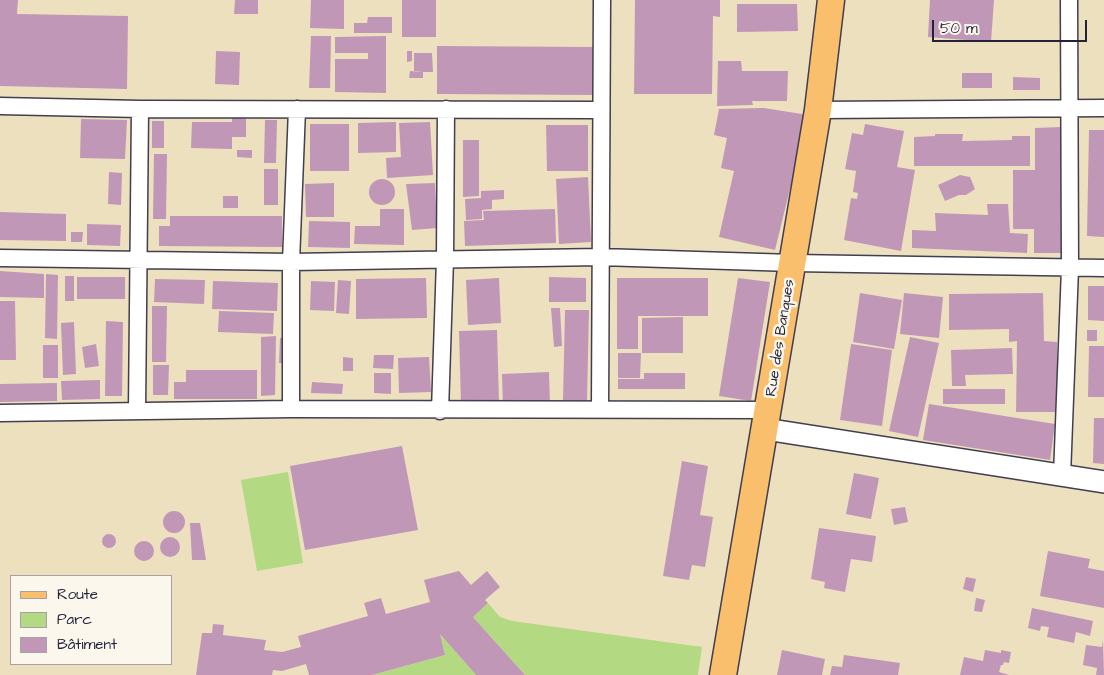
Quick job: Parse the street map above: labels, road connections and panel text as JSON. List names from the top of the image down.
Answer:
{
  "streets": {
    "main road": ["Rue des Banques"]
  },
  "legend": ["Route", "Parc", "Bâtiment"],
  "scale_bar": "50 m"
}
